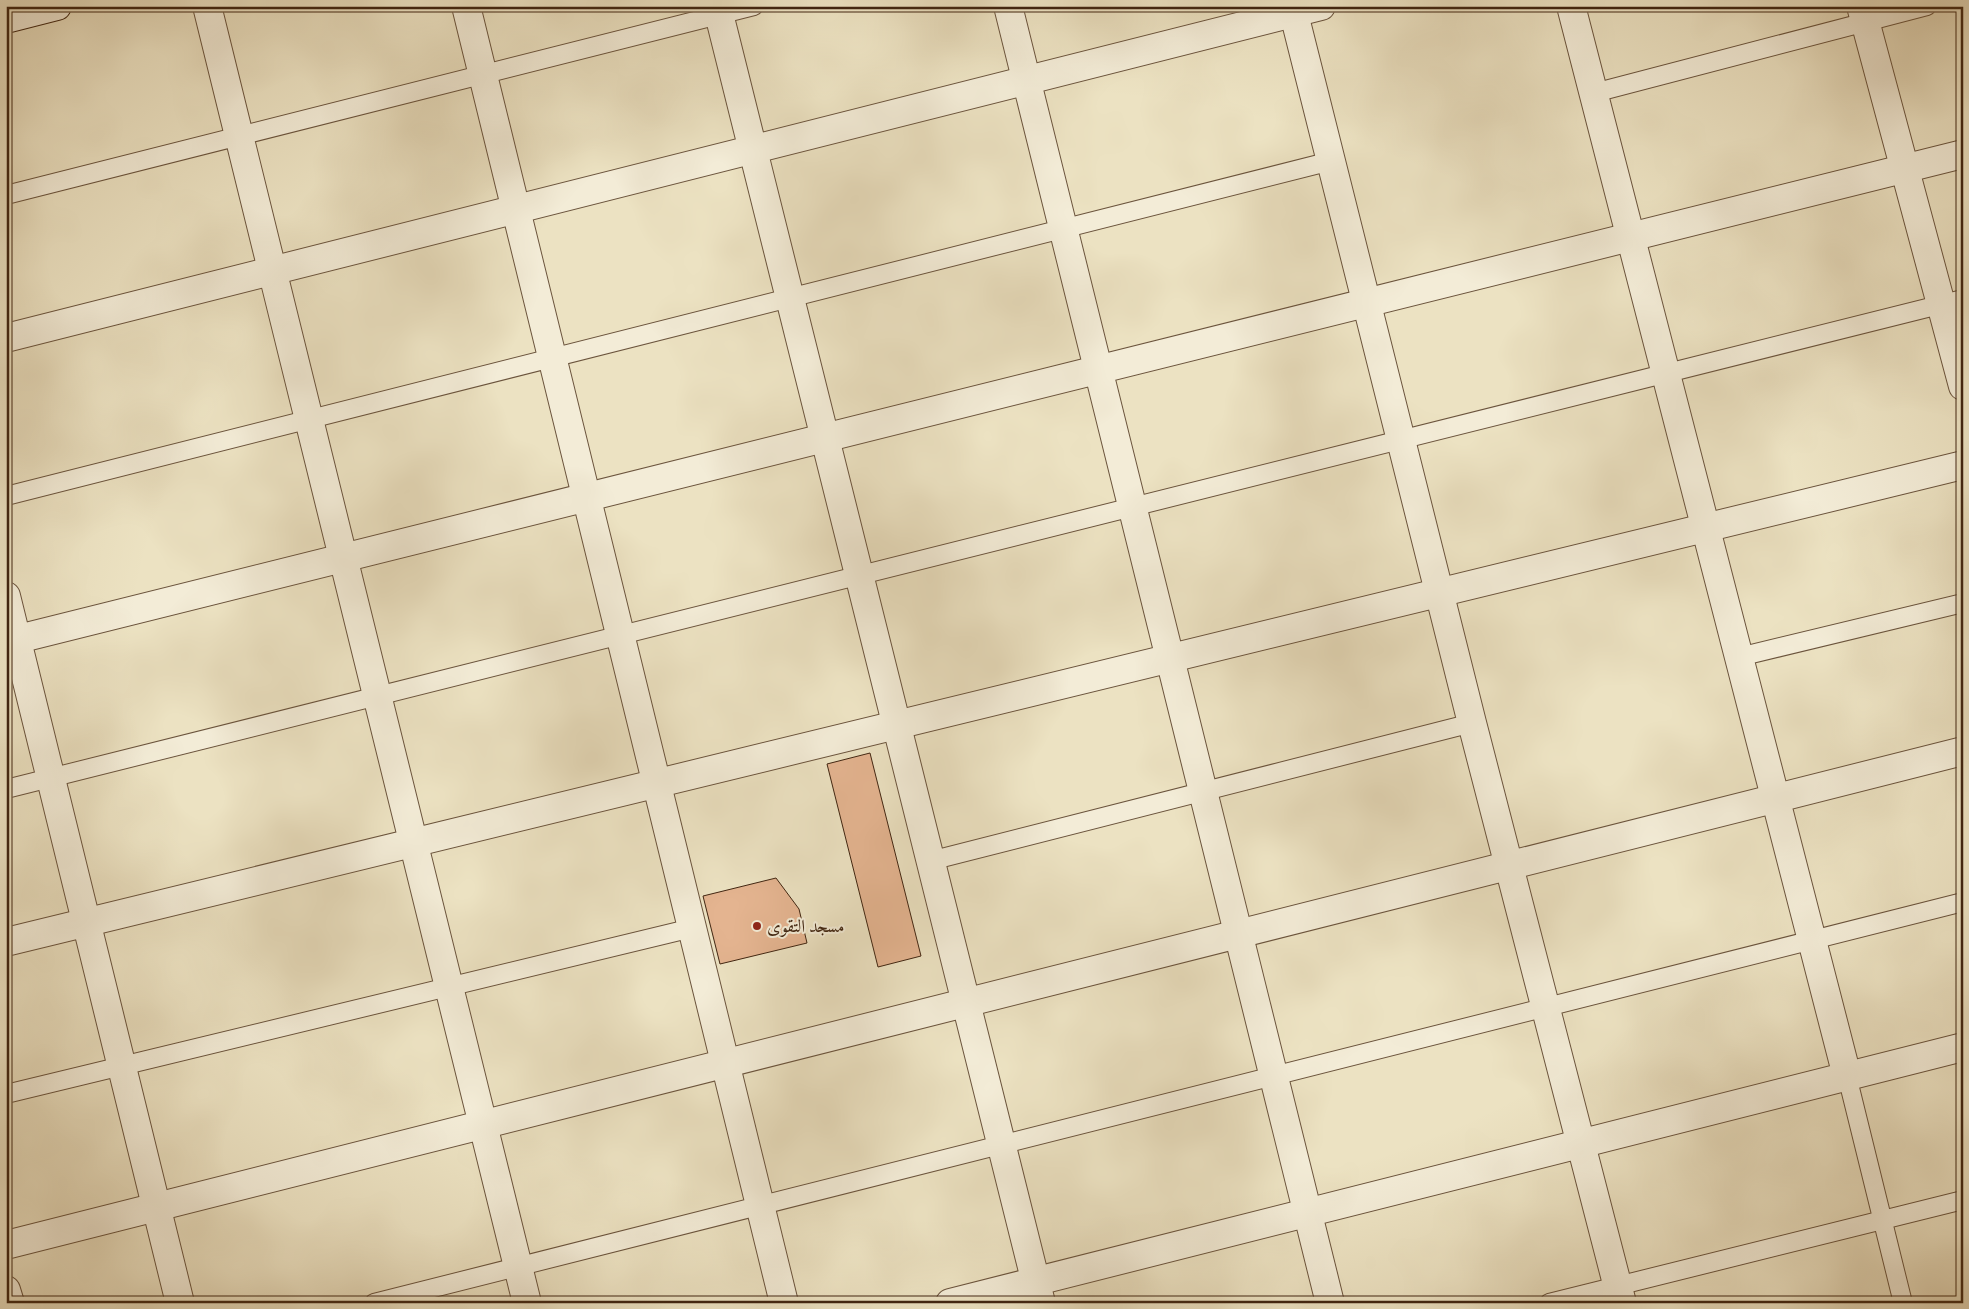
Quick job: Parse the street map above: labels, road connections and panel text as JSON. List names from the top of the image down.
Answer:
{
  "places": ["مسجد التقوى"]
}
